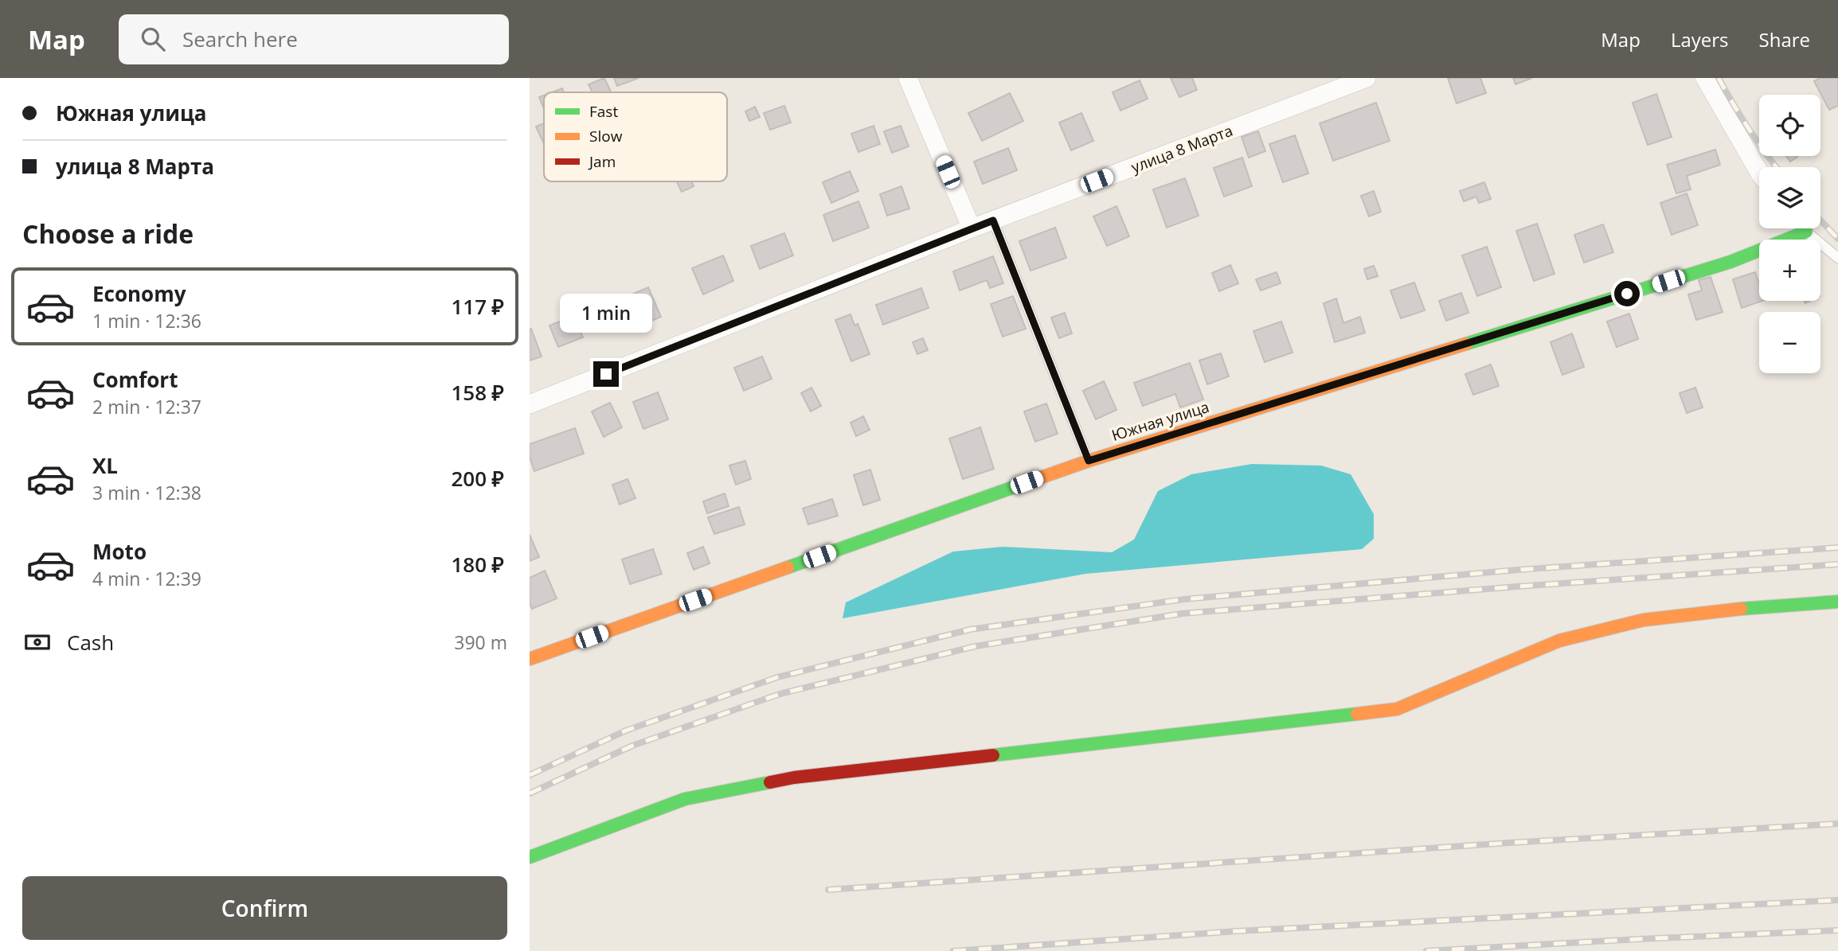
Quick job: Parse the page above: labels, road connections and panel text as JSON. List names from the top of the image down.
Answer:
{
  "streets": {
    "street": ["улица 8 Марта", "Южная улица"]
  },
  "legend": ["Fast", "Slow", "Jam"],
  "page": {
    "header": "Map",
    "search": "Search here",
    "nav": ["Map", "Layers", "Share"],
    "banner": ["Южная улица", "улица 8 Марта"],
    "map_buttons": ["+", "−"],
    "heading": "Choose a ride",
    "list": [
      {
        "name": "Economy",
        "note": "1 min · 12:36",
        "value": "117 ₽"
      },
      {
        "name": "Comfort",
        "note": "2 min · 12:37",
        "value": "158 ₽"
      },
      {
        "name": "XL",
        "note": "3 min · 12:38",
        "value": "200 ₽"
      },
      {
        "name": "Moto",
        "note": "4 min · 12:39",
        "value": "180 ₽"
      }
    ],
    "bubble": "1 min",
    "pay": ["Cash", "390 m"],
    "buttons": "Confirm"
  }
}
